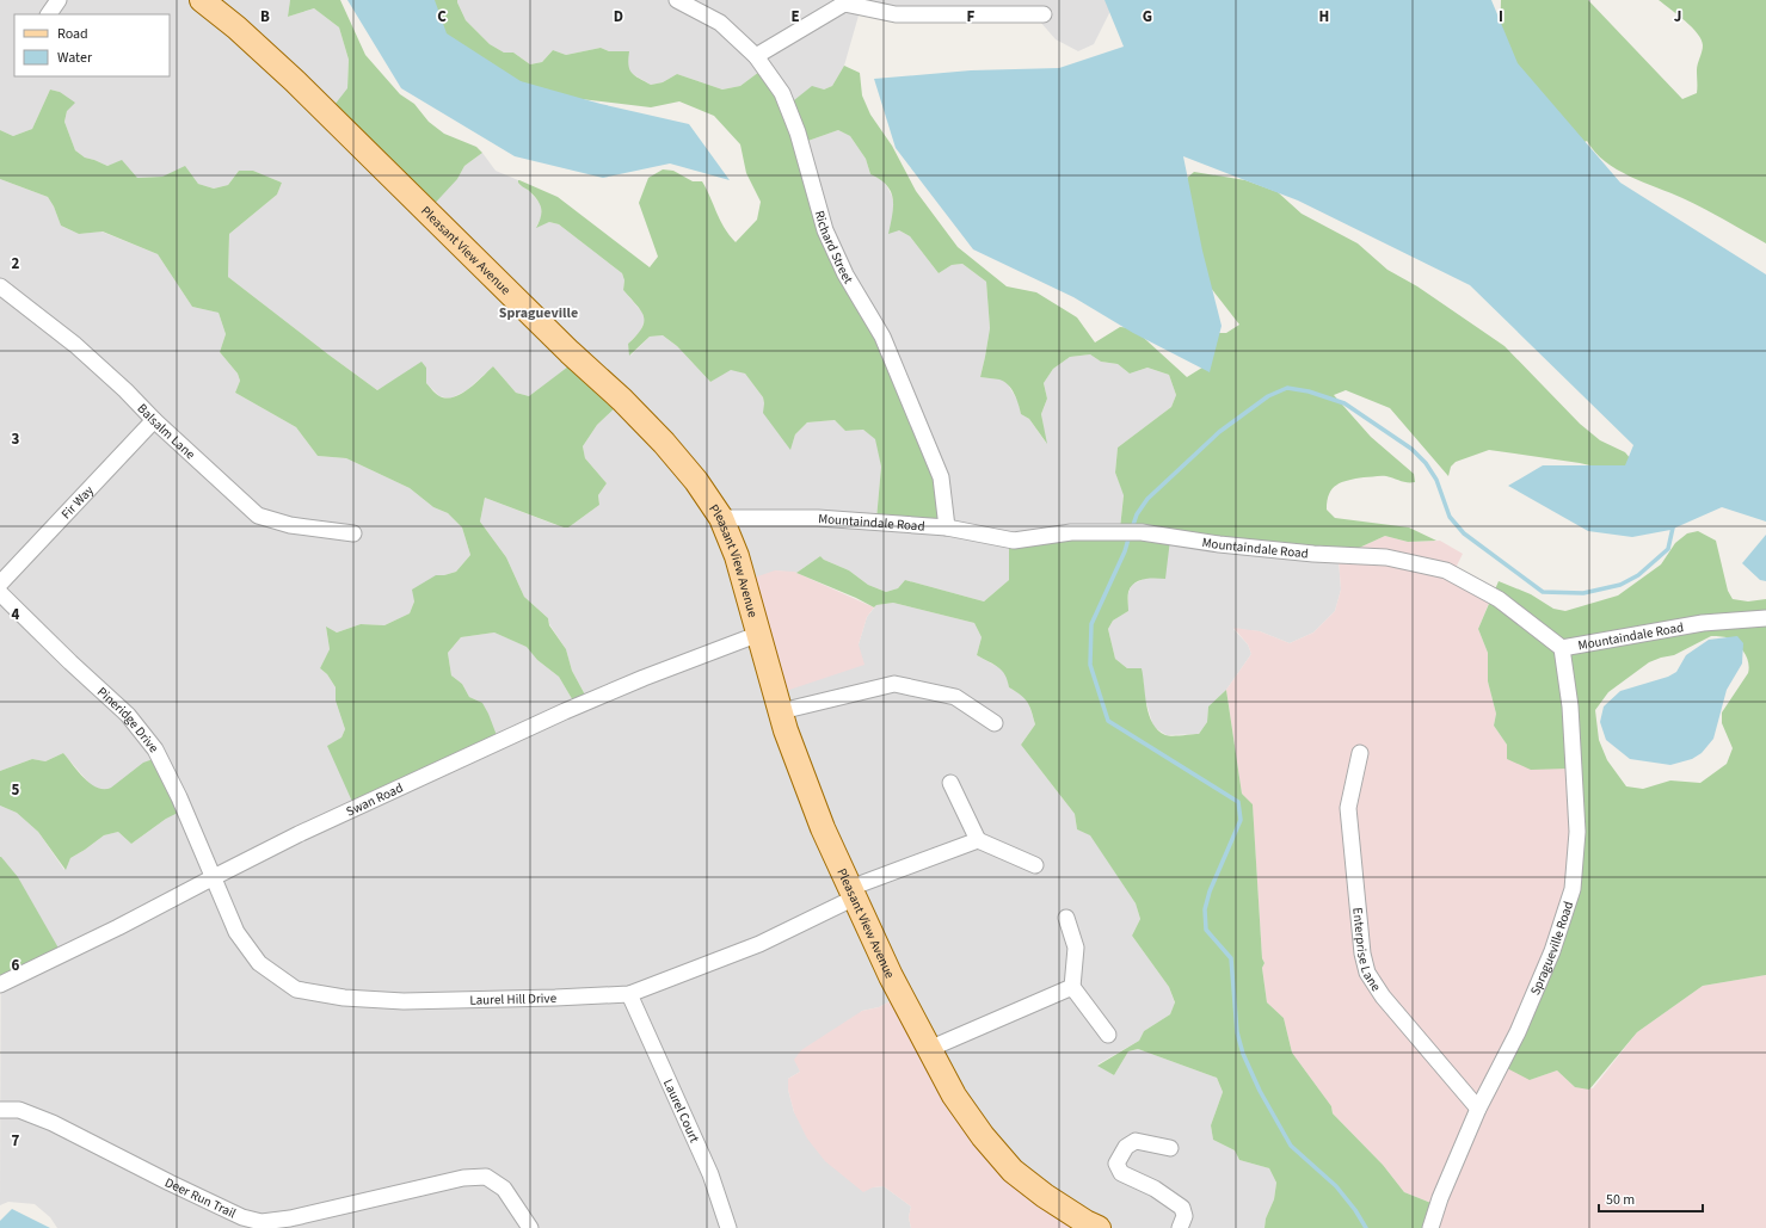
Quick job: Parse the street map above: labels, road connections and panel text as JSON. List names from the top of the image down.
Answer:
{
  "streets": {
    "main road": ["Pleasant View Avenue"],
    "street": [
      "Richard Street",
      "Balsalm Lane",
      "Fir Way",
      "Mountaindale Road",
      "Pineridge Drive",
      "Swan Road",
      "Enterprise Lane",
      "Spragueville Road",
      "Laurel Hill Drive",
      "Laurel Court",
      "Deer Run Trail"
    ]
  },
  "crossings": [
    ["Richard Street", "Mountaindale Road"],
    ["Pleasant View Avenue", "Mountaindale Road"],
    ["Pleasant View Avenue", "Swan Road"],
    ["Pleasant View Avenue", "Laurel Hill Drive"],
    ["Balsalm Lane", "Fir Way"],
    ["Mountaindale Road", "Spragueville Road"],
    ["Pineridge Drive", "Swan Road"],
    ["Pineridge Drive", "Laurel Hill Drive"],
    ["Swan Road", "Laurel Hill Drive"],
    ["Enterprise Lane", "Spragueville Road"],
    ["Laurel Hill Drive", "Laurel Court"]
  ],
  "districts": ["Spragueville"],
  "legend": ["Road", "Water"],
  "scale_bar": "50 m",
  "grid": {
    "columns": [
      "B",
      "C",
      "D",
      "E",
      "F",
      "G",
      "H",
      "I",
      "J"
    ],
    "rows": [
      "2",
      "3",
      "4",
      "5",
      "6",
      "7"
    ]
  }
}
